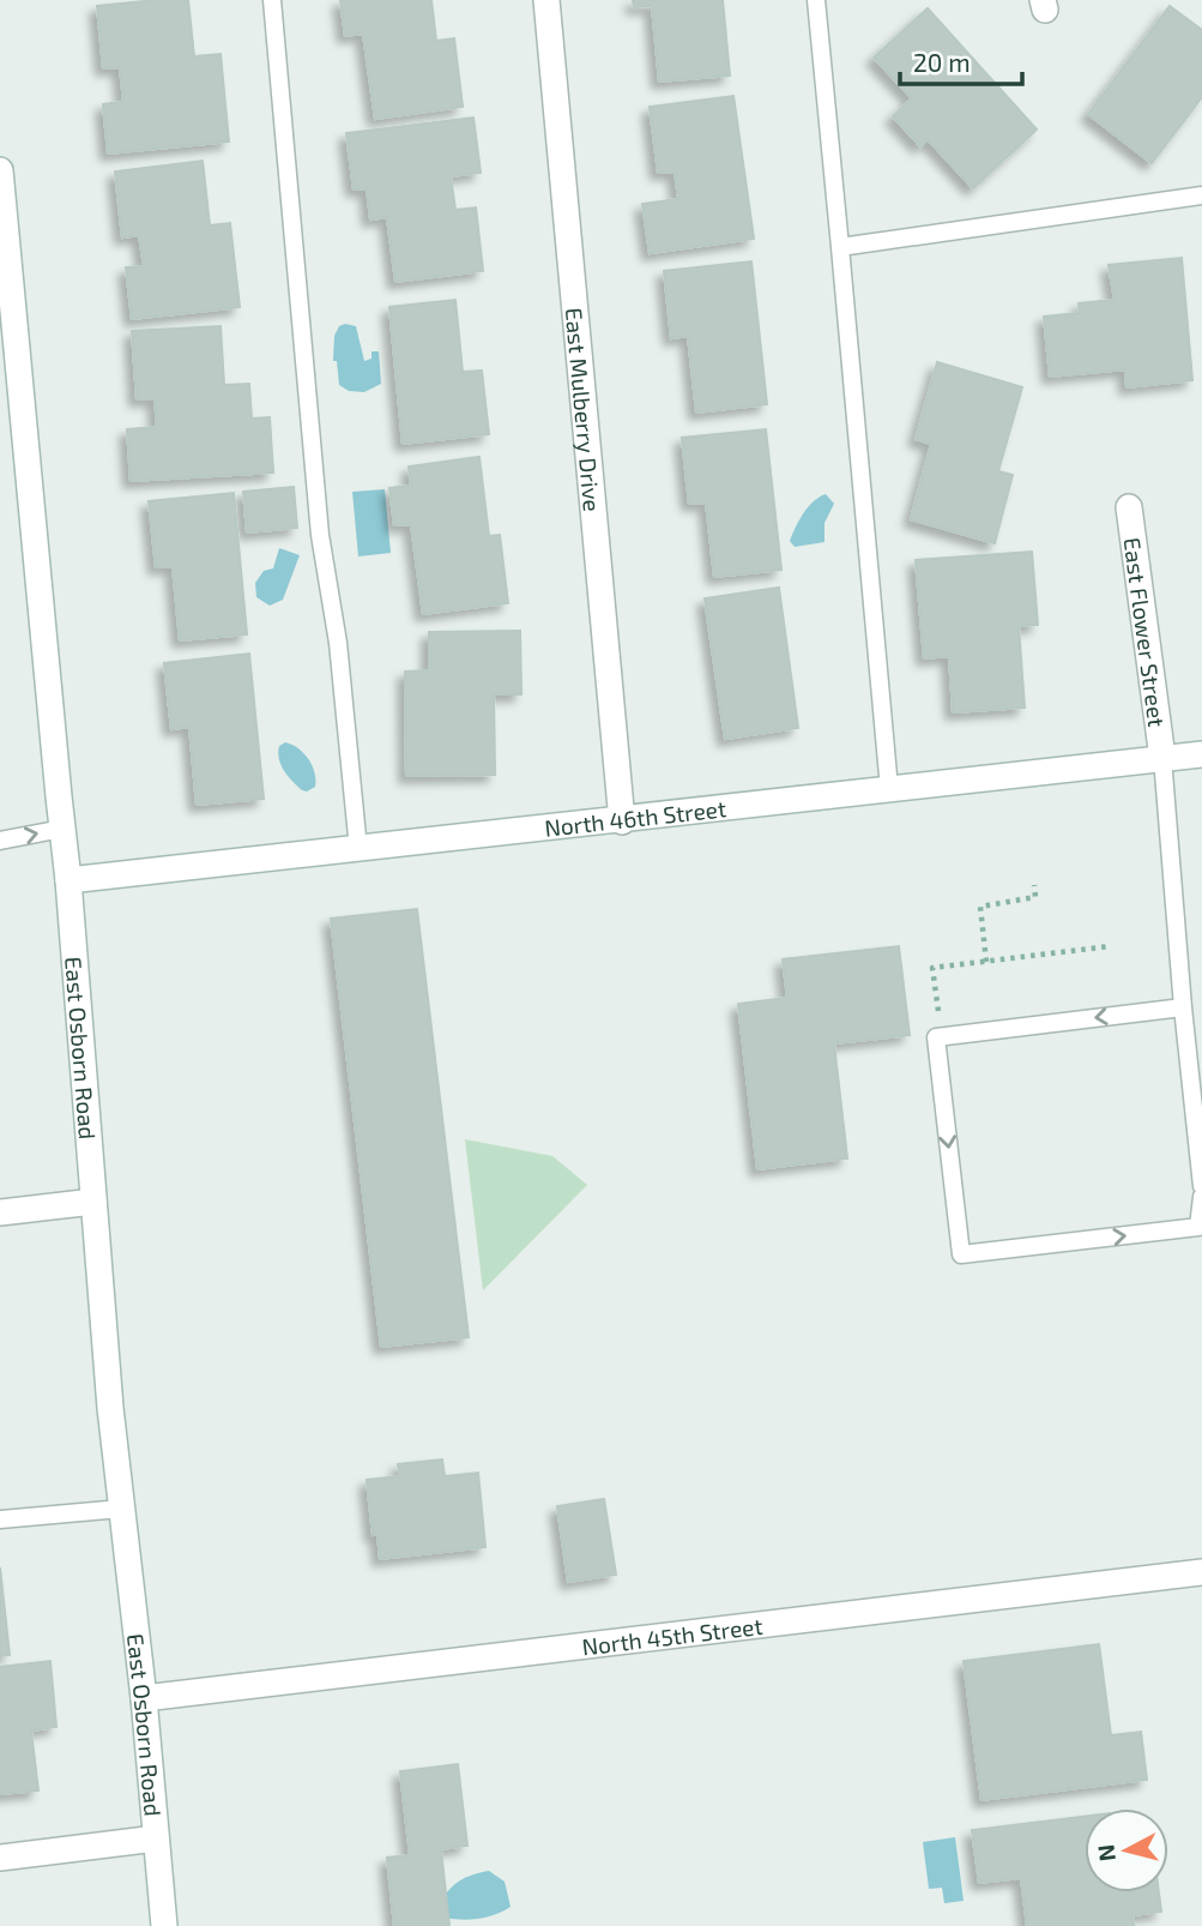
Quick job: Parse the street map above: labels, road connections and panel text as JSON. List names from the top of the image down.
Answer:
{
  "streets": {
    "street": [
      "East Mulberry Drive",
      "East Flower Street",
      "North 46th Street",
      "East Osborn Road",
      "North 45th Street"
    ]
  },
  "crossings": [
    ["East Mulberry Drive", "North 46th Street"],
    ["East Flower Street", "North 46th Street"],
    ["North 46th Street", "East Osborn Road"],
    ["East Osborn Road", "North 45th Street"]
  ],
  "scale_bar": "20 m",
  "north": "left"
}
